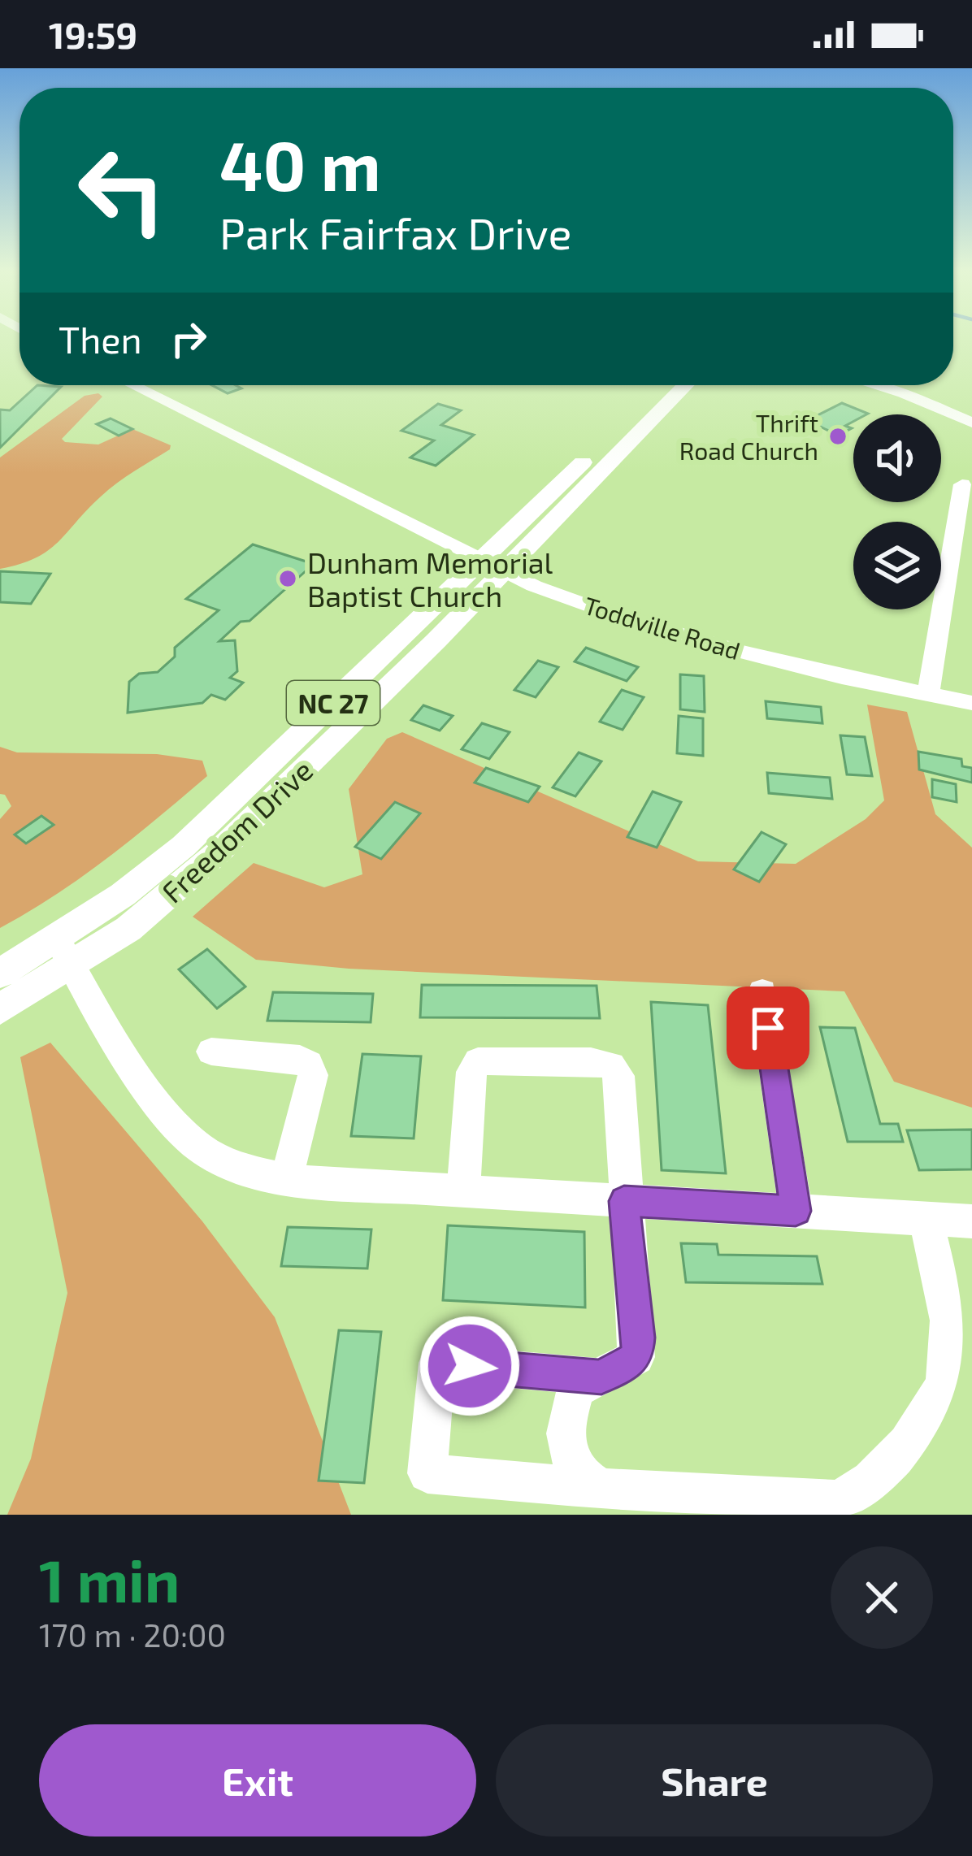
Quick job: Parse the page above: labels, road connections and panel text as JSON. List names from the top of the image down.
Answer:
{
  "streets": {
    "main road": ["NC 27", "Freedom Drive"],
    "street": ["Toddville Road"]
  },
  "crossings": [
    ["Toddville Road", "Freedom Drive"]
  ],
  "places": ["Thrift Road Church", "Dunham Memorial Baptist Church"],
  "page": {
    "status": "19:59",
    "turn": ["40 m", "Park Fairfax Drive"],
    "then": "Then",
    "heading": ["1 min", "170 m · 20:00"],
    "buttons": ["Exit", "Share"]
  }
}
